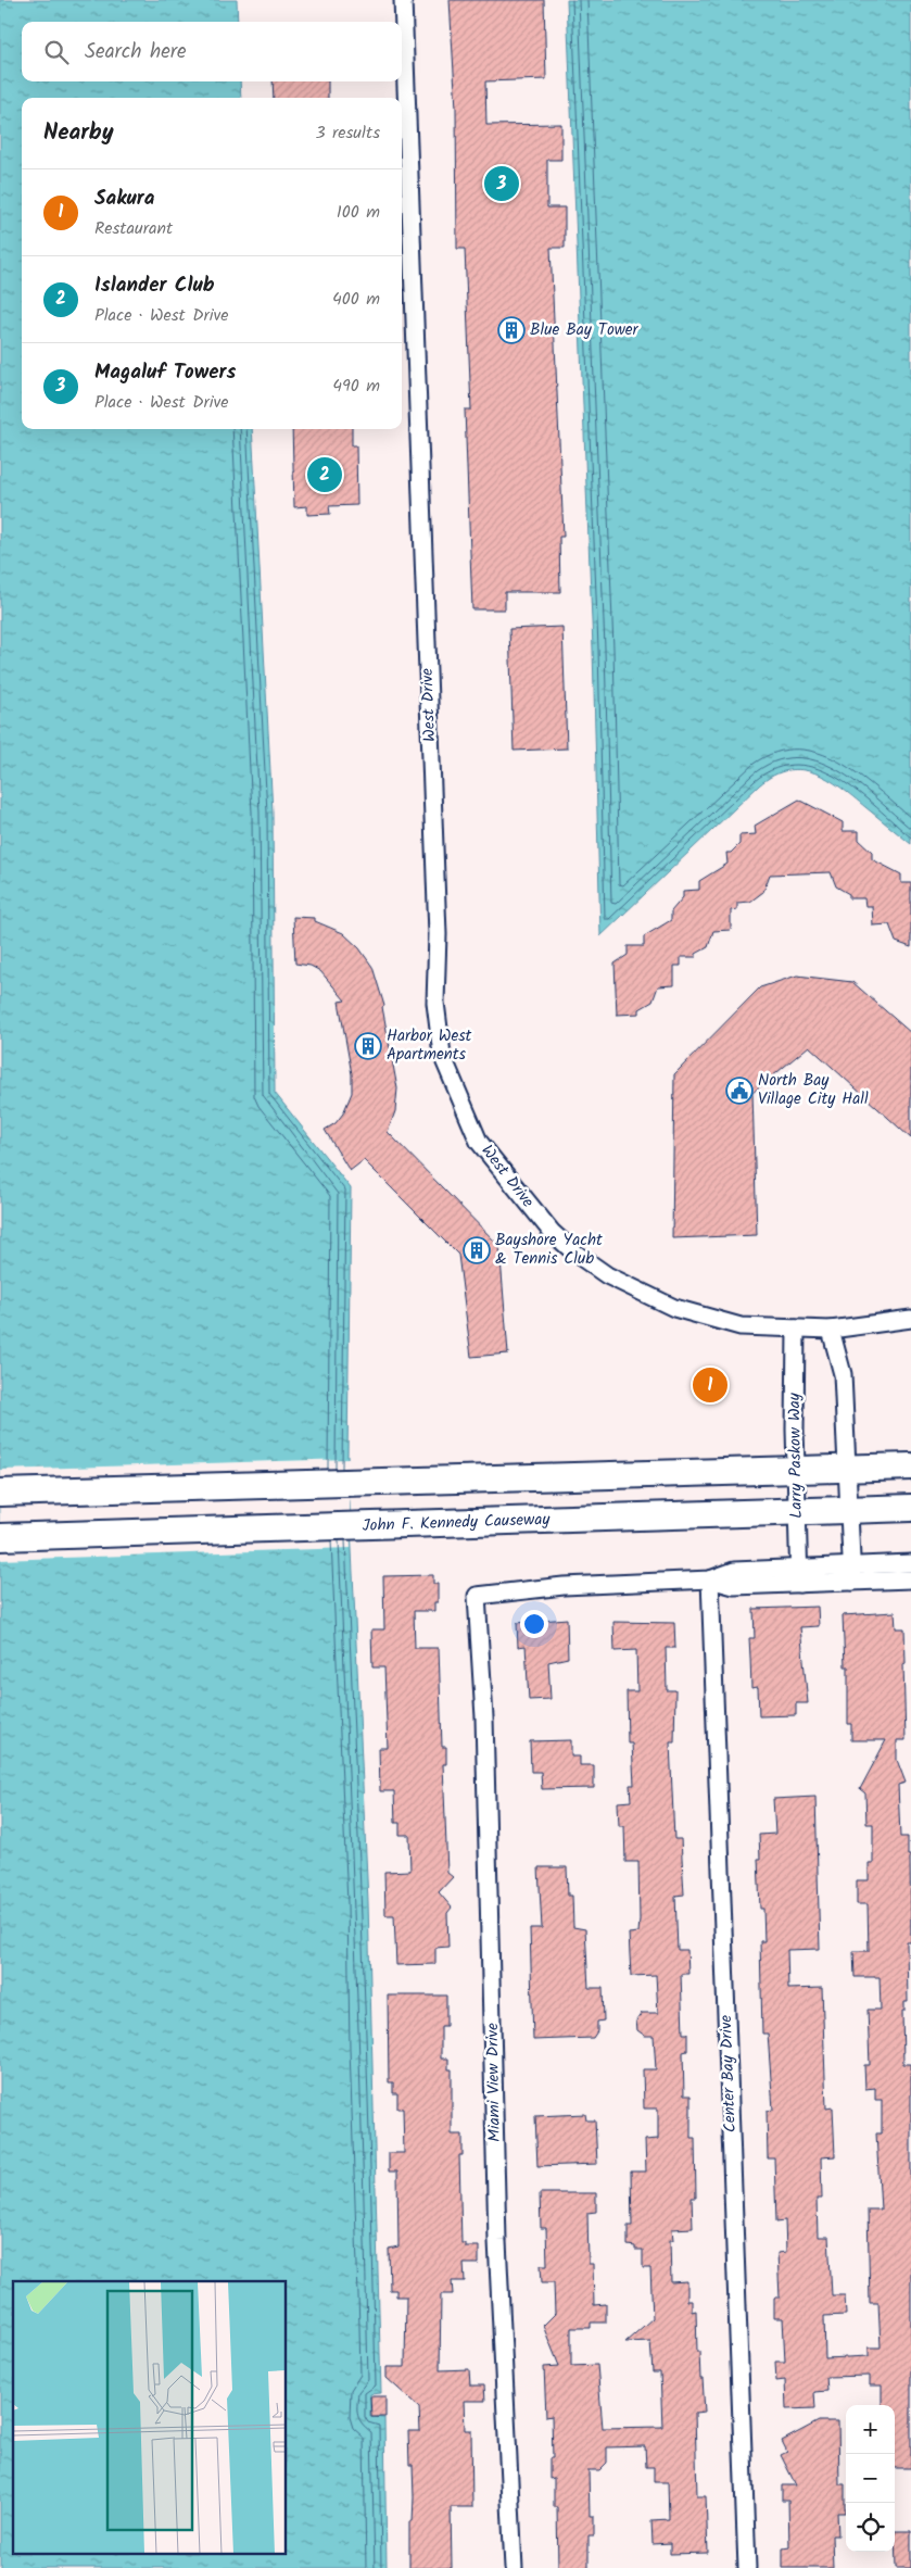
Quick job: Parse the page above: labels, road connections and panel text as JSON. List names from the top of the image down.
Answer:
{
  "streets": {
    "main road": ["John F. Kennedy Causeway"],
    "street": [
      "West Drive",
      "Larry Paskow Way",
      "Center Bay Drive",
      "Miami View Drive"
    ]
  },
  "crossings": [
    ["West Drive", "Larry Paskow Way"],
    ["Larry Paskow Way", "John F. Kennedy Causeway"],
    ["Center Bay Drive", "Miami View Drive"]
  ],
  "places": {
    "building": ["Blue Bay Tower", "Harbor West Apartments", "Bayshore Yacht & Tennis Club"],
    "public building": ["North Bay Village City Hall"]
  },
  "page": {
    "search": "Search here",
    "heading": ["Nearby", "3 results"],
    "pins": ["3", "2", "1"],
    "list": [
      {
        "mark": "1",
        "name": "Sakura",
        "note": "Restaurant",
        "value": "100 m"
      },
      {
        "mark": "2",
        "name": "Islander Club",
        "note": "Place · West Drive",
        "value": "400 m"
      },
      {
        "mark": "3",
        "name": "Magaluf Towers",
        "note": "Place · West Drive",
        "value": "490 m"
      }
    ],
    "map_buttons": ["+", "−"]
  }
}
